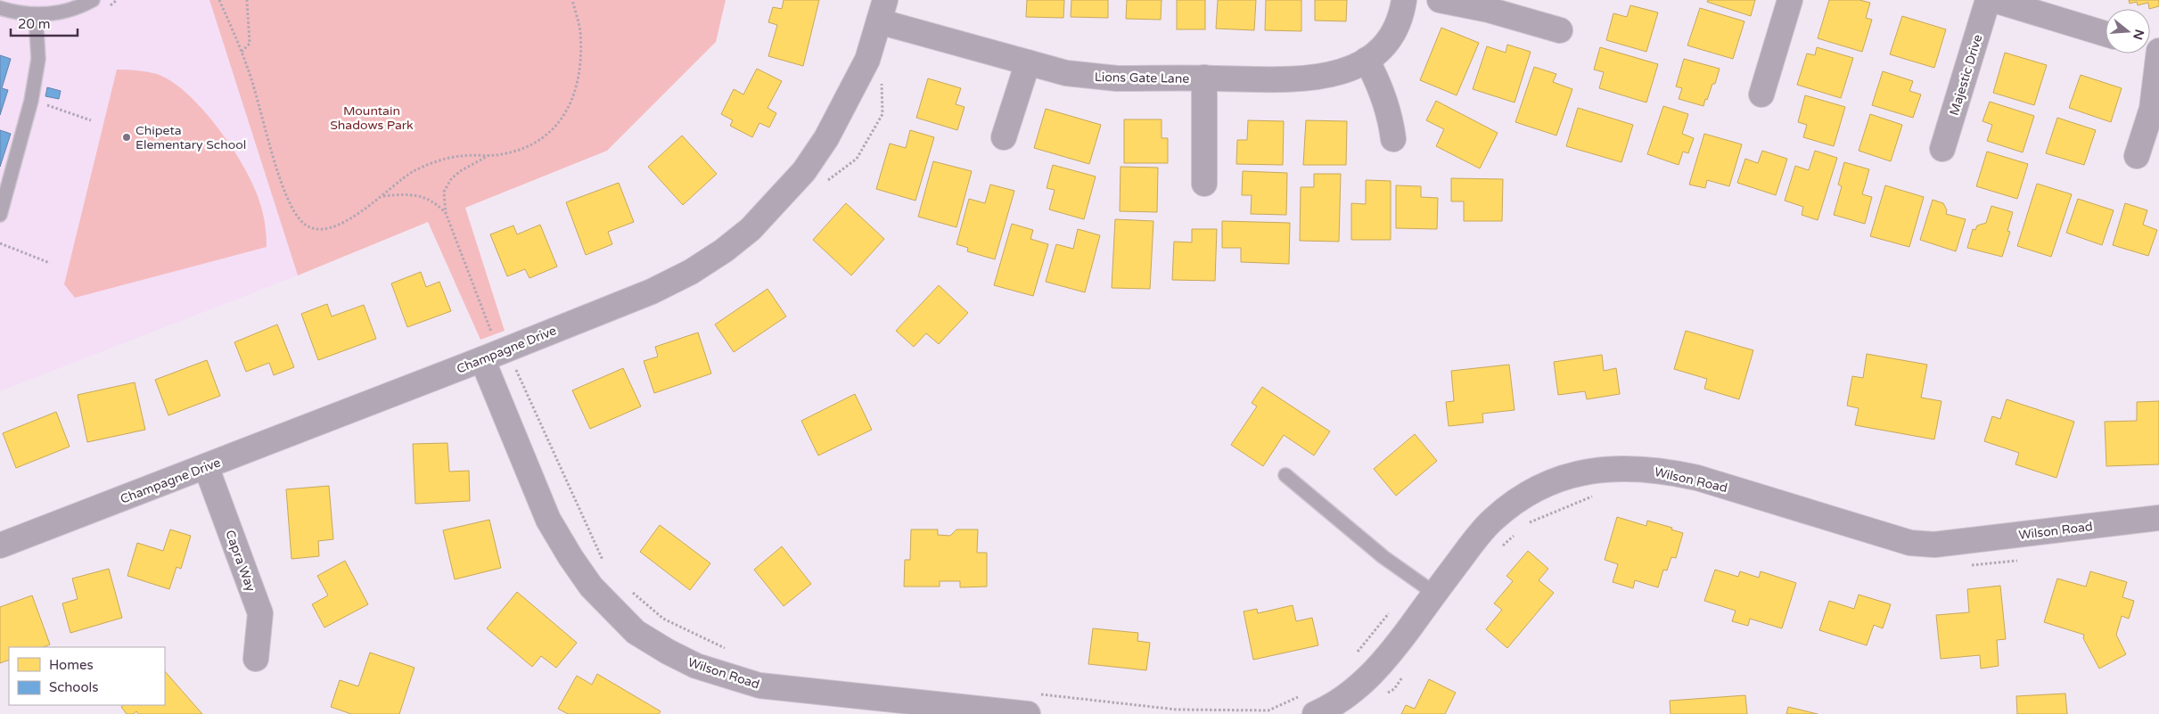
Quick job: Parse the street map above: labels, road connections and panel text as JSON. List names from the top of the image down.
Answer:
{
  "streets": {
    "street": [
      "Majestic Drive",
      "Lions Gate Lane",
      "Champagne Drive",
      "Wilson Road",
      "Capra Way"
    ]
  },
  "crossings": [
    ["Lions Gate Lane", "Champagne Drive"],
    ["Champagne Drive", "Wilson Road"],
    ["Champagne Drive", "Capra Way"]
  ],
  "parks": ["Mountain Shadows Park"],
  "places": ["Chipeta Elementary School"],
  "legend": ["Homes", "Schools"],
  "scale_bar": "20 m",
  "north": "right"
}
